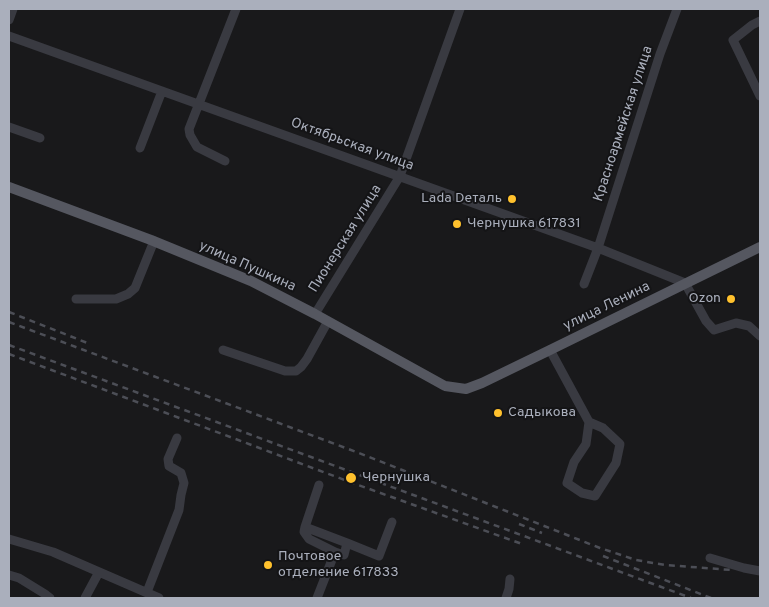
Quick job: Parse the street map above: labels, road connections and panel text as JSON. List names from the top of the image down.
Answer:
{
  "streets": {
    "main road": ["улица Пушкина", "улица Ленина"],
    "street": ["Красноармейская улица", "Октябрьская улица", "Пионерская улица"]
  },
  "crossings": [
    ["Красноармейская улица", "Октябрьская улица"],
    ["Октябрьская улица", "Пионерская улица"],
    ["Октябрьская улица", "улица Ленина"],
    ["Пионерская улица", "улица Пушкина"],
    ["улица Пушкина", "улица Ленина"]
  ],
  "places": [
    "Lada Dеталь",
    "Чернушка 617831",
    "Ozon",
    "Садыкова",
    "Чернушка",
    "Почтовое отделение 617833"
  ]
}
